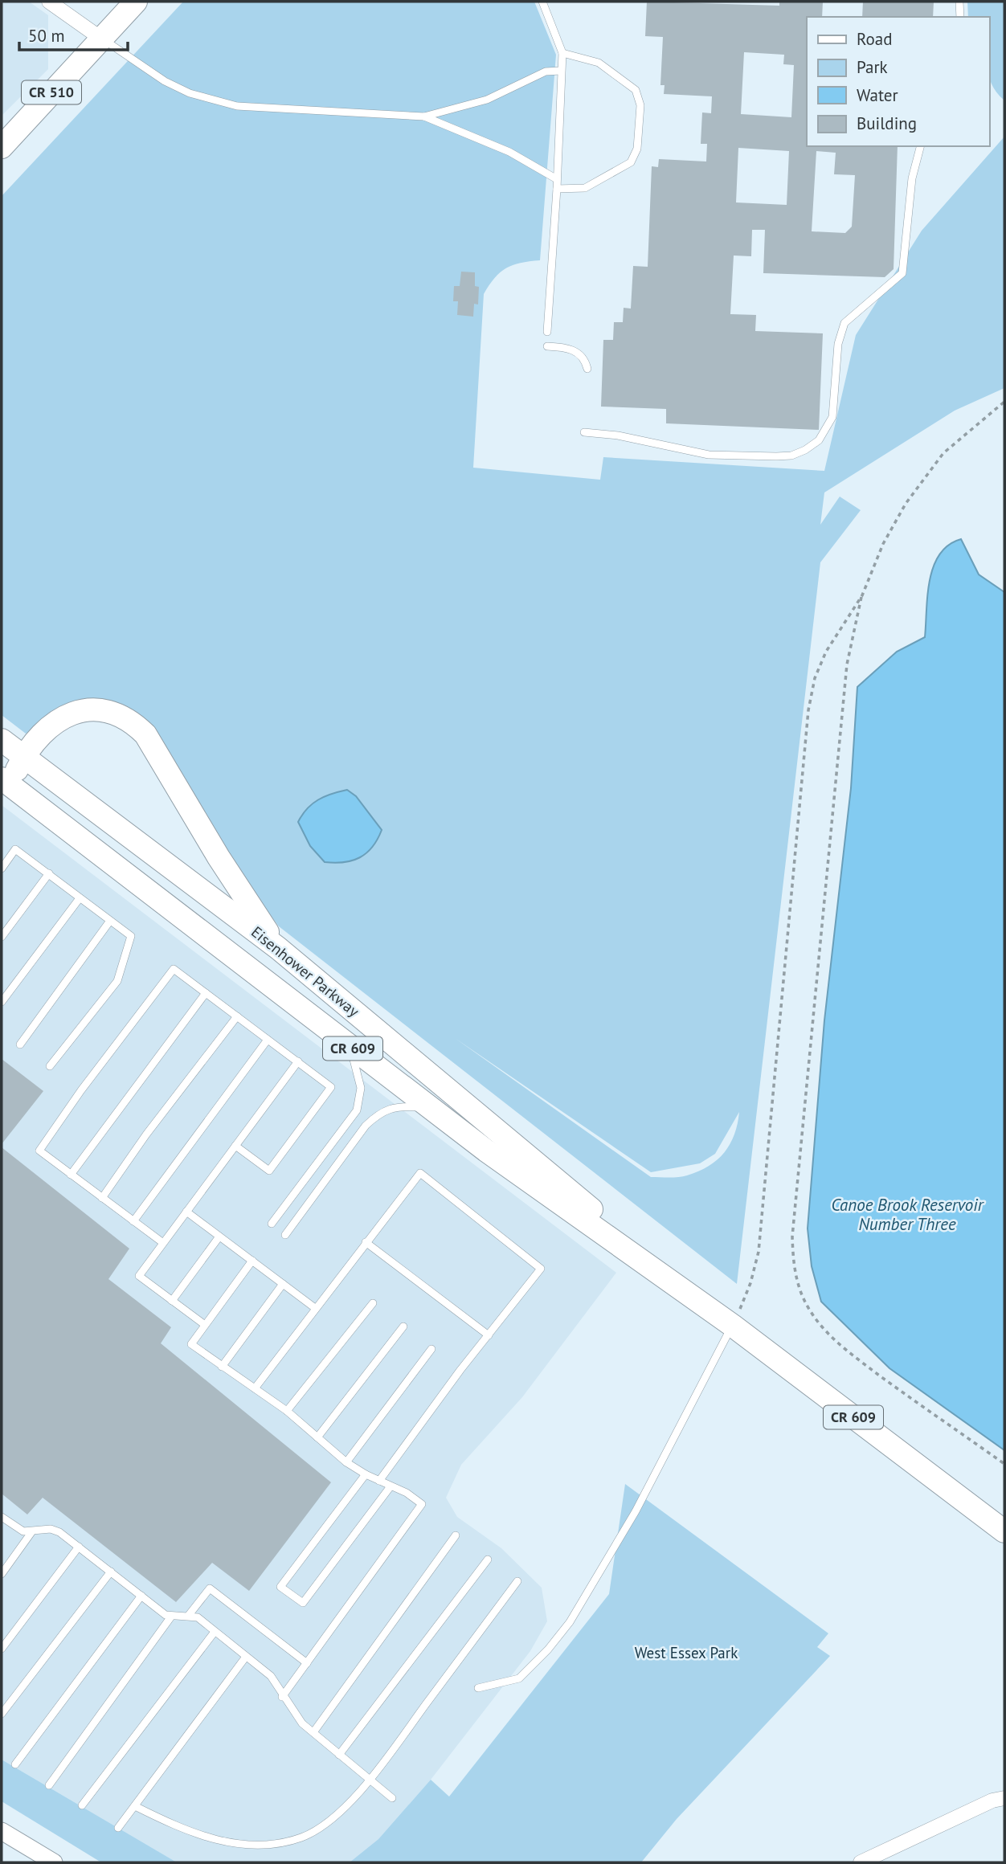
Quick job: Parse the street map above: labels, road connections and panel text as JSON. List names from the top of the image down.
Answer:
{
  "streets": {
    "main road": ["CR 510", "Eisenhower Parkway", "CR 609"]
  },
  "water": ["Canoe Brook Reservoir Number Three"],
  "parks": ["West Essex Park"],
  "legend": [
    "Road",
    "Park",
    "Water",
    "Building"
  ],
  "scale_bar": "50 m"
}
